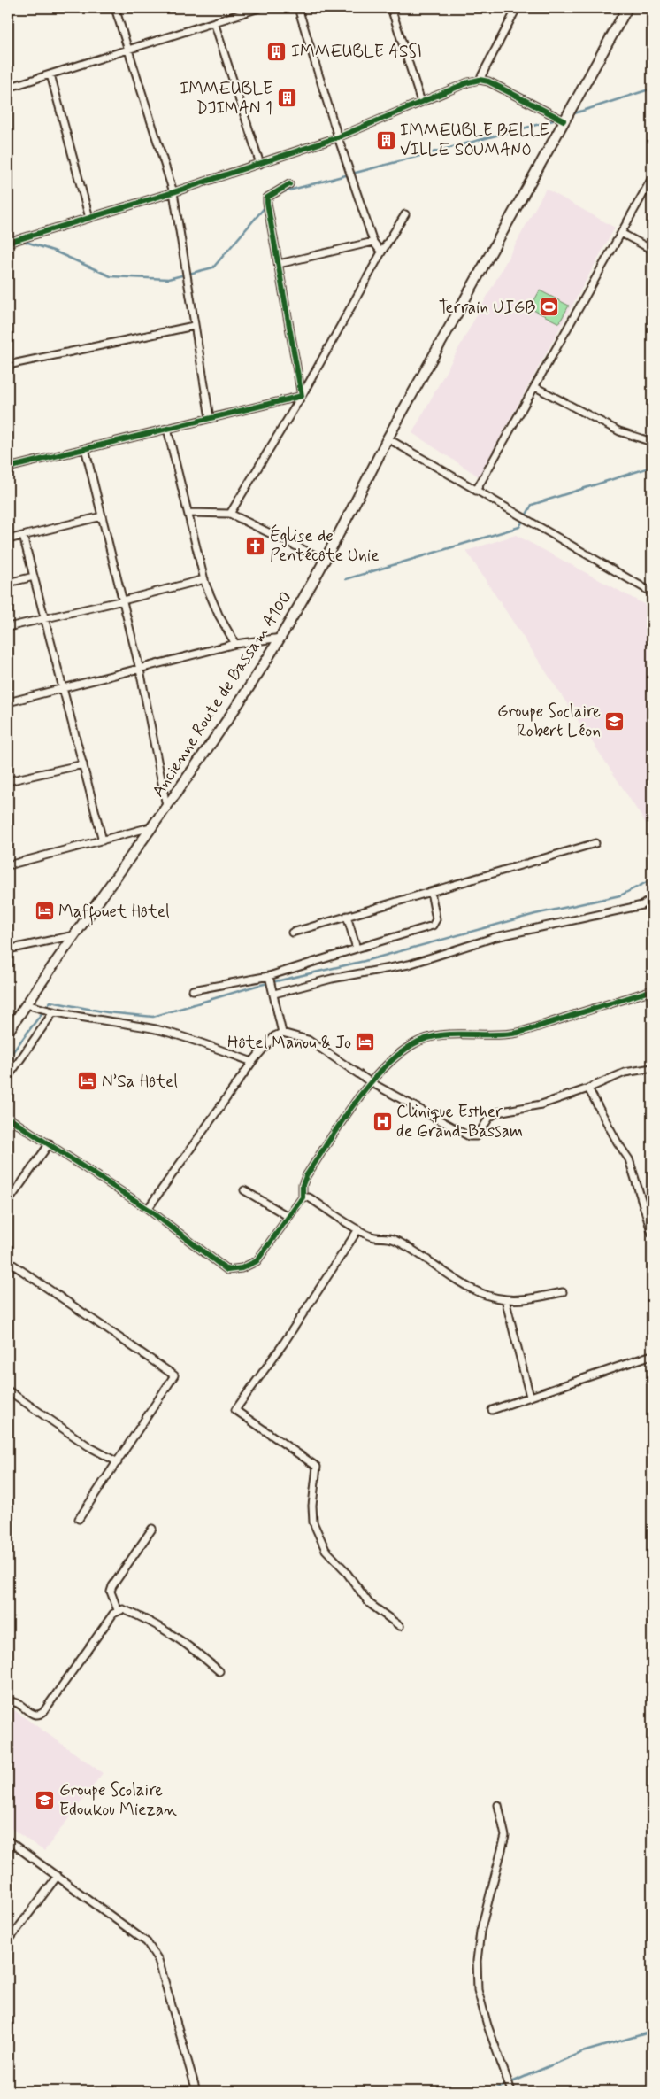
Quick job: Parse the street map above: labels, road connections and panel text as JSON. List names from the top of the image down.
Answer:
{
  "streets": {
    "main road": ["Ancienne Route de Bassam A100"]
  },
  "places": {
    "building": ["IMMEUBLE ASSI", "IMMEUBLE DJIMAN 1", "IMMEUBLE BELLE VILLE SOUMANO"],
    "sports": ["Terrain UIGB"],
    "church": ["Église de Pentécôte Unie"],
    "school or university": ["Groupe Soclaire Robert Léon", "Groupe Scolaire Edoukou Miezan"],
    "hotel": ["Maffouet Hôtel", "Hôtel Manou & Jo", "N’Sa Hôtel"],
    "hospital": ["Clinique Esther de Grand-Bassam"]
  }
}
